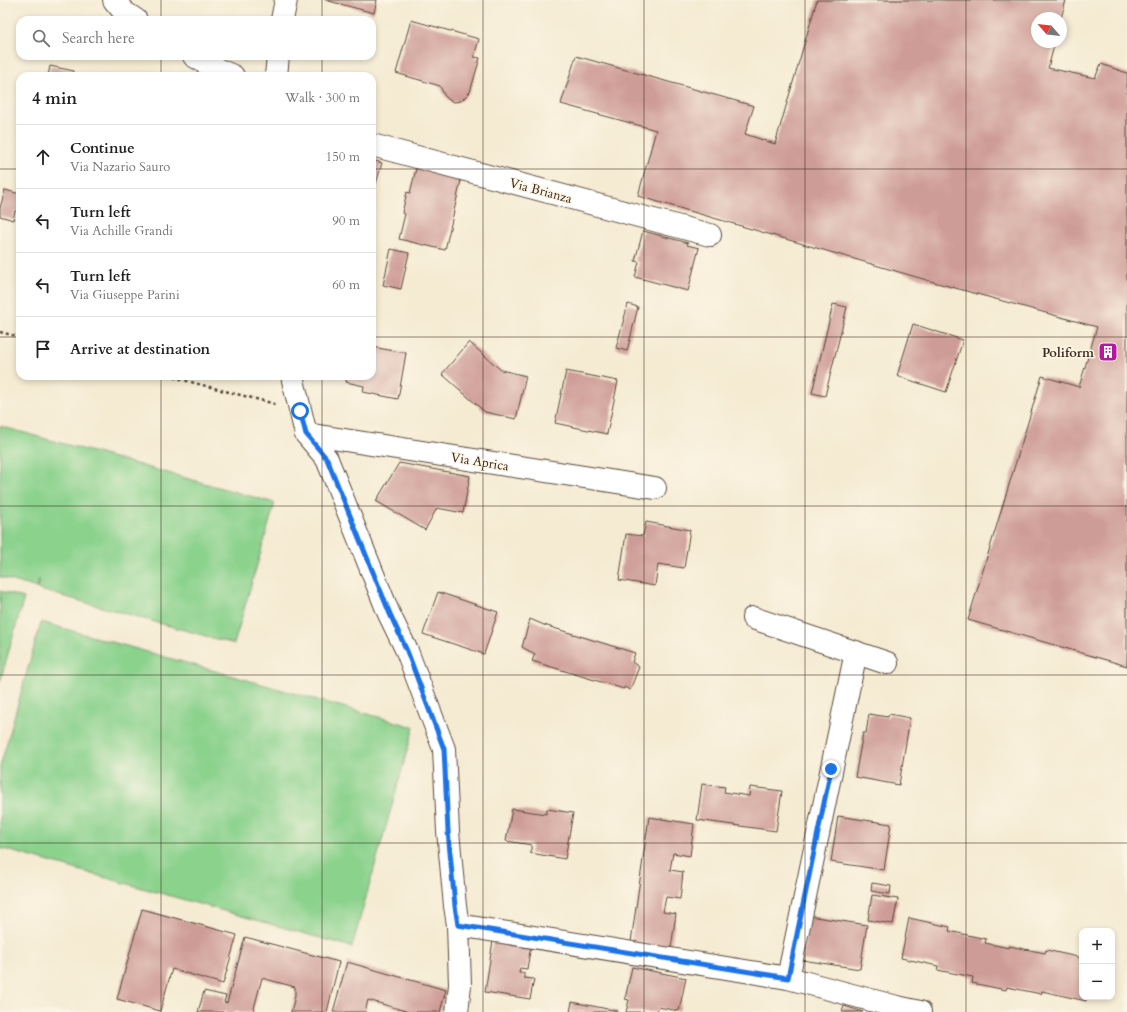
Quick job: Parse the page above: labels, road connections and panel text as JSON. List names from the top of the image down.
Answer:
{
  "streets": {
    "street": ["Via Brianza", "Via Aprica"]
  },
  "places": {
    "building": ["Poliform"]
  },
  "north": "top left",
  "page": {
    "search": "Search here",
    "heading": ["4 min", "Walk · 300 m"],
    "list": [
      ["Continue", "Via Nazario Sauro", "150 m"],
      ["Turn left", "Via Achille Grandi", "90 m"],
      ["Turn left", "Via Giuseppe Parini", "60 m"],
      "Arrive at destination"
    ],
    "map_buttons": ["+", "−"]
  }
}
